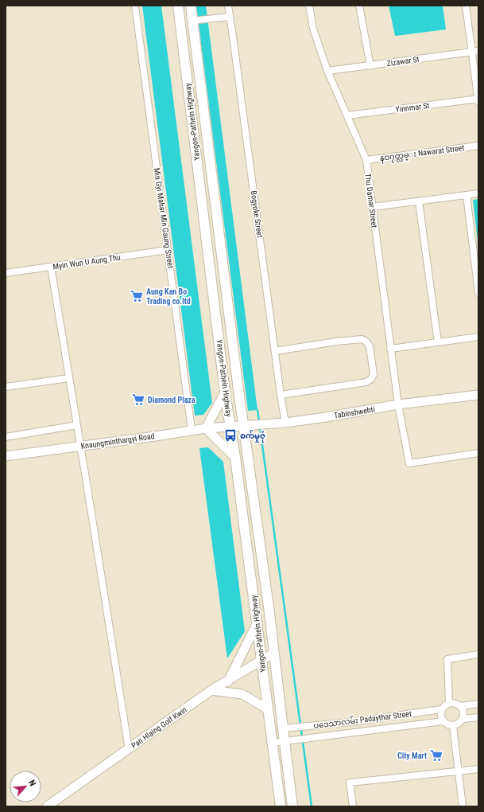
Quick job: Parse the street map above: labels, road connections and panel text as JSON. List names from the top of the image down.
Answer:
{
  "streets": {
    "main road": ["Yangon-Pathein Highway"],
    "street": [
      "Zizawar St",
      "Yinnmar St",
      "နဝ၇တ္လမ္း Nawarat Street",
      "Thu Damar Street",
      "Bogyoke Street",
      "Min Gyi Mahar Min Gaung Street",
      "Myin Wun U Aung Thu",
      "Tabinshwehti",
      "Knaungminthargyi Road",
      "ပဒေသာလမ်း Padaythar Street",
      "Pan Hlaing Golf Kwin"
    ]
  },
  "crossings": [
    ["Zizawar St", "Thu Damar Street"],
    ["Yinnmar St", "Thu Damar Street"],
    ["Yangon-Pathein Highway", "Tabinshwehti"],
    ["Yangon-Pathein Highway", "Knaungminthargyi Road"],
    ["Yangon-Pathein Highway", "ပဒေသာလမ်း Padaythar Street"],
    ["Yangon-Pathein Highway", "Pan Hlaing Golf Kwin"],
    ["နဝ၇တ္လမ္း Nawarat Street", "Thu Damar Street"],
    ["Thu Damar Street", "Tabinshwehti"],
    ["Bogyoke Street", "Tabinshwehti"],
    ["Min Gyi Mahar Min Gaung Street", "Myin Wun U Aung Thu"],
    ["Min Gyi Mahar Min Gaung Street", "Knaungminthargyi Road"],
    ["Tabinshwehti", "Knaungminthargyi Road"]
  ],
  "places": {
    "supermarket": ["Aung Kan Bo Trading co.ltd", "Diamond Plaza", "City Mart"],
    "bus stop": ["စက်မှုဇုံ"]
  },
  "north": "top right"
}
